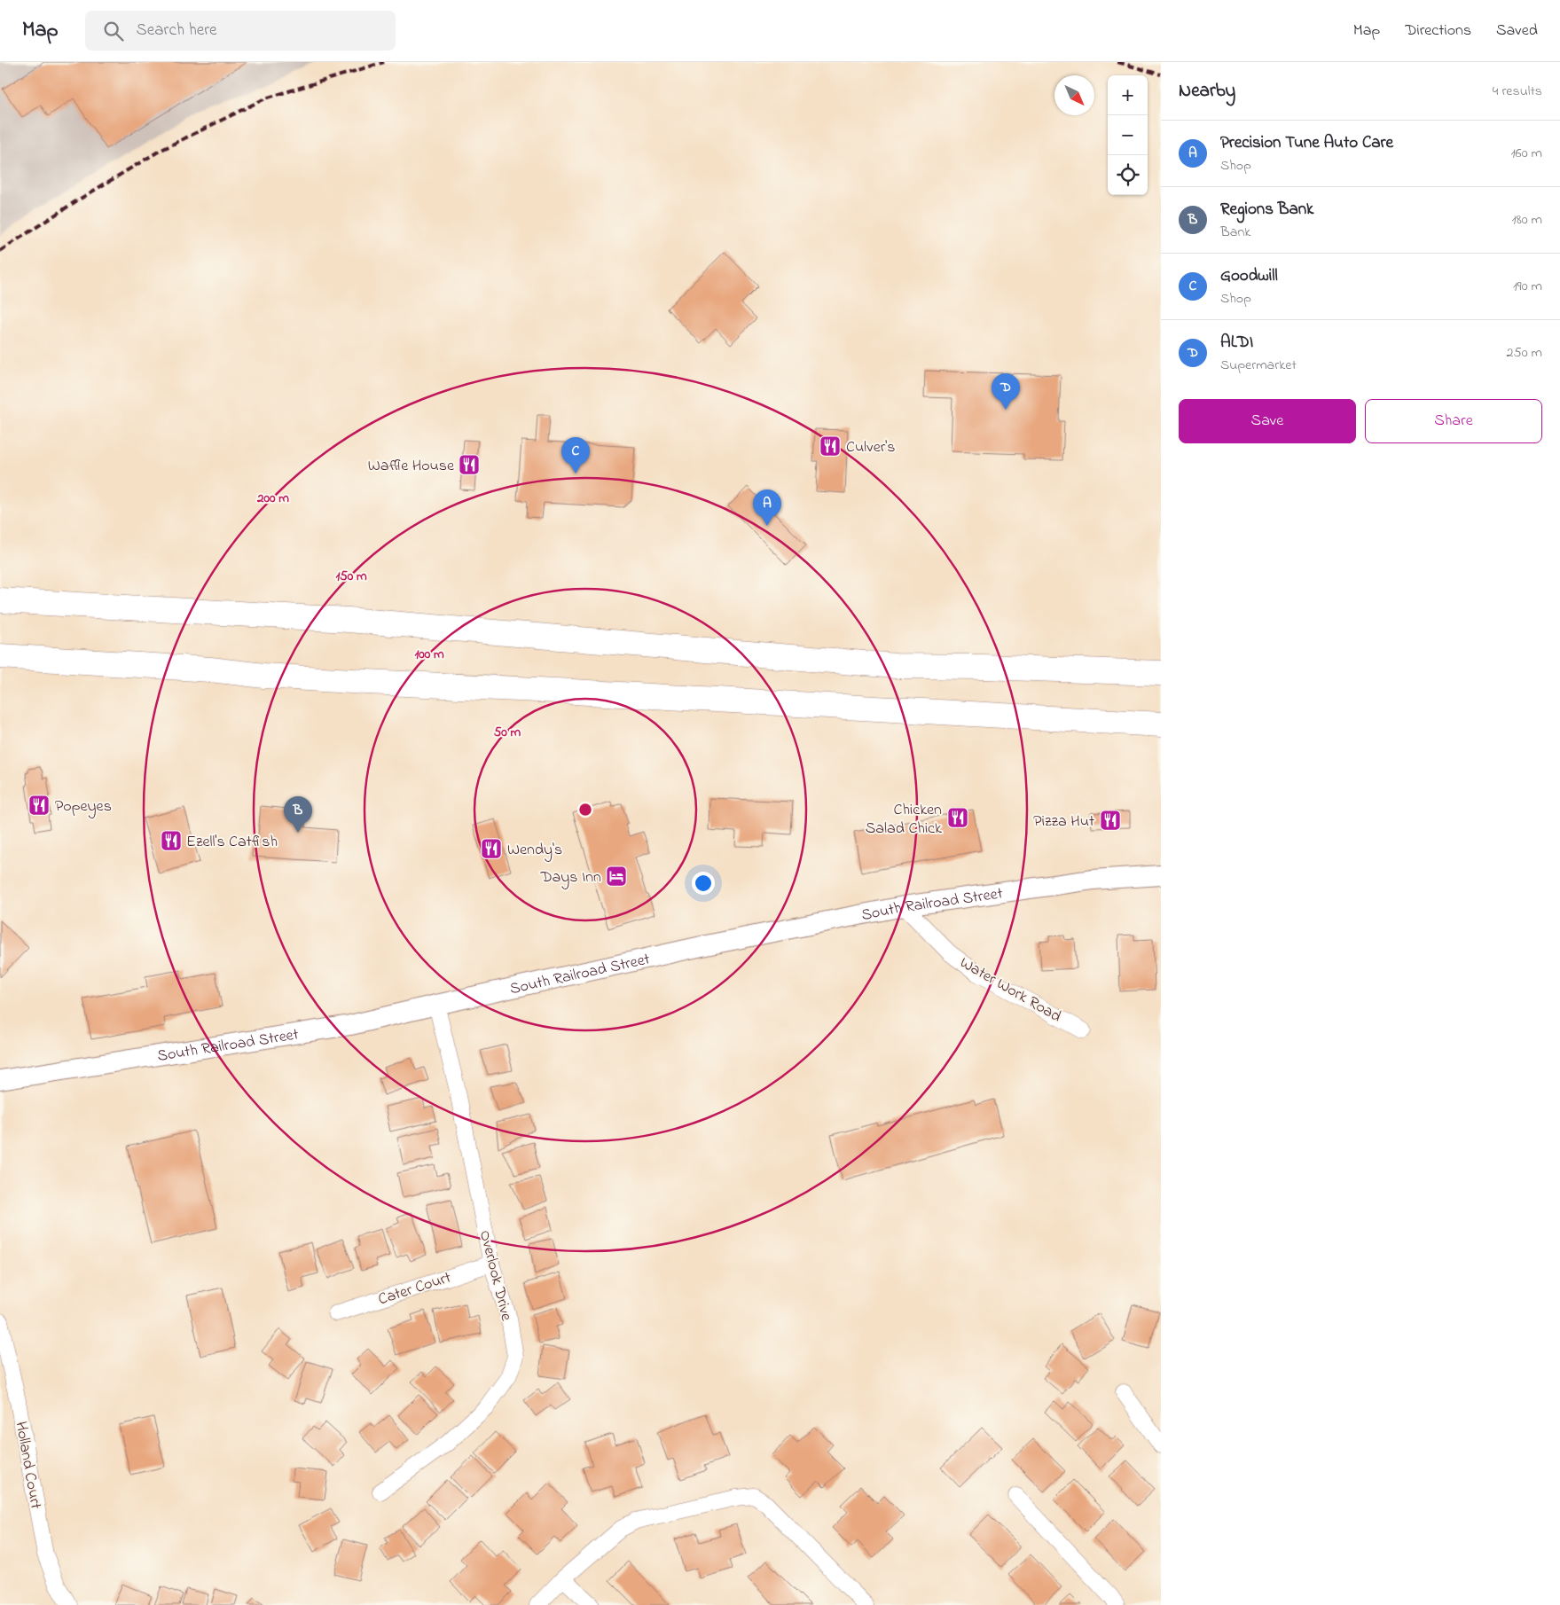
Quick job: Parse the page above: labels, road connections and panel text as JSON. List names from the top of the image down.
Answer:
{
  "streets": {
    "street": [
      "South Railroad Street",
      "Water Work Road",
      "Overlook Drive",
      "Cater Court",
      "Holland Court"
    ]
  },
  "crossings": [
    ["South Railroad Street", "Water Work Road"],
    ["South Railroad Street", "Overlook Drive"],
    ["Overlook Drive", "Cater Court"]
  ],
  "places": {
    "restaurant": [
      "Culver's",
      "Waffle House",
      "Popeyes",
      "Chicken Salad Chick",
      "Pizza Hut",
      "Ezell's Catfish",
      "Wendy's"
    ],
    "hotel": ["Days Inn"]
  },
  "north": "bottom right",
  "page": {
    "header": "Map",
    "search": "Search here",
    "nav": ["Map", "Directions", "Saved"],
    "heading": ["Nearby", "4 results"],
    "map_buttons": ["+", "−"],
    "list": [
      {
        "mark": "A",
        "name": "Precision Tune Auto Care",
        "note": "Shop",
        "value": "160 m"
      },
      {
        "mark": "B",
        "name": "Regions Bank",
        "note": "Bank",
        "value": "180 m"
      },
      {
        "mark": "C",
        "name": "Goodwill",
        "note": "Shop",
        "value": "190 m"
      },
      {
        "mark": "D",
        "name": "ALDI",
        "note": "Supermarket",
        "value": "250 m"
      }
    ],
    "pins": [
      "D",
      "C",
      "A",
      "B"
    ],
    "buttons": ["Save", "Share"]
  },
  "rings": [
    "200 m",
    "150 m",
    "100 m",
    "50 m"
  ]
}
